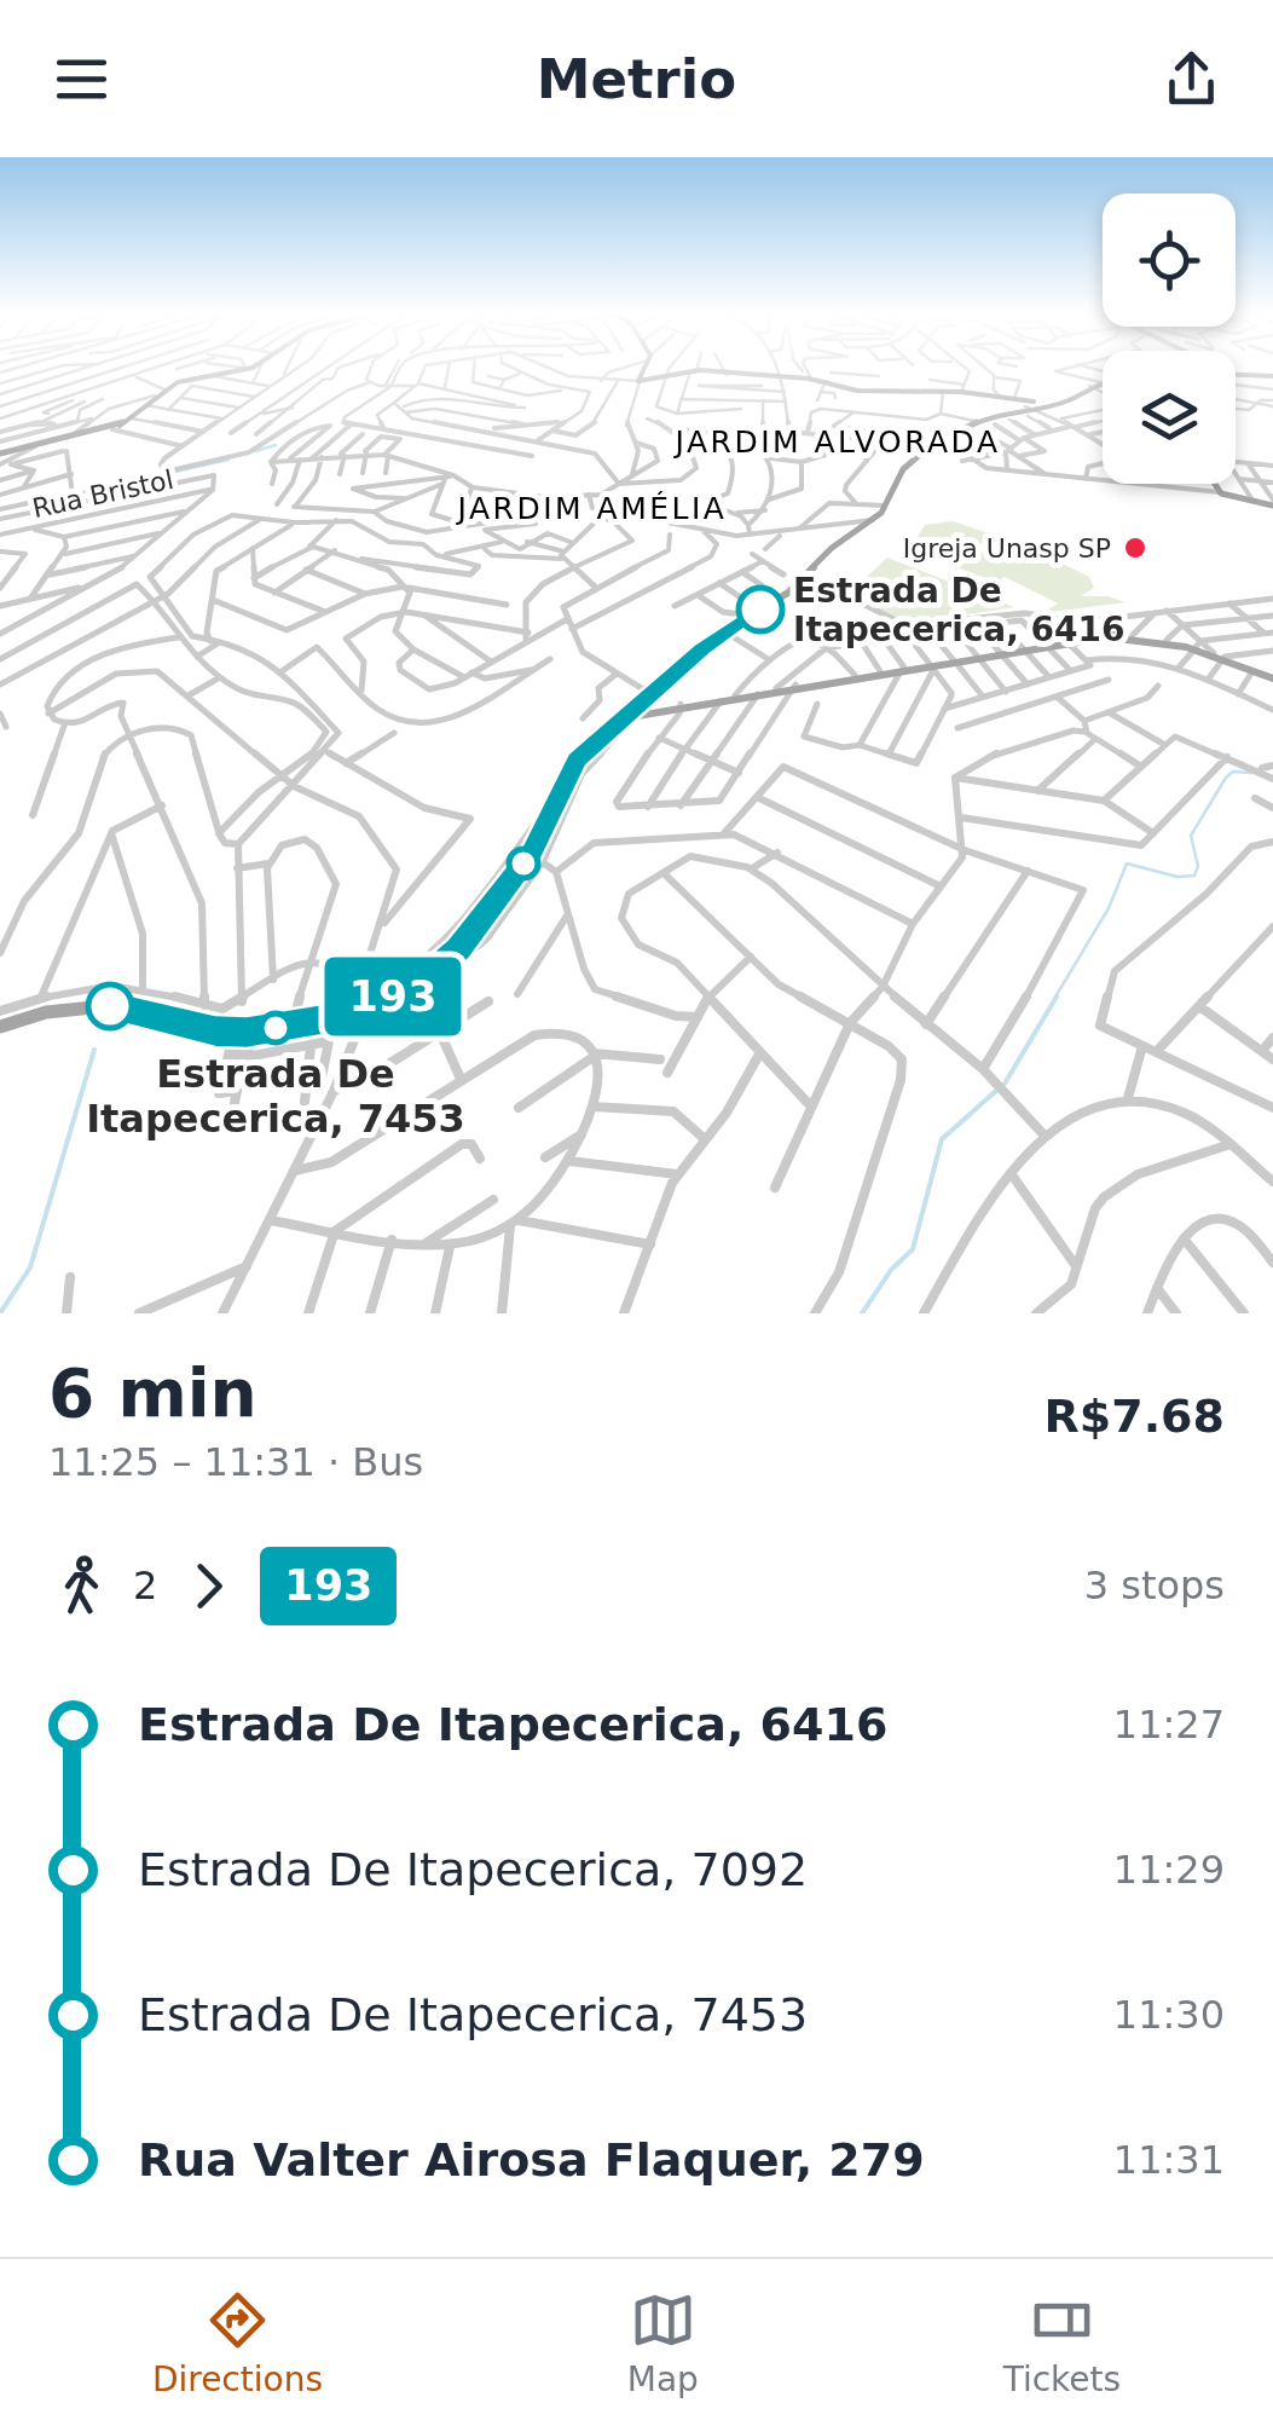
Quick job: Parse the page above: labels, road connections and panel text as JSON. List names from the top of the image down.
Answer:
{
  "streets": {
    "street": ["Rua Bristol"]
  },
  "districts": ["JARDIM ALVORADA", "JARDIM AMÉLIA"],
  "places": ["Igreja Unasp SP", "Estrada De Itapecerica, 6416", "Estrada De Itapecerica, 7453"],
  "lines": ["bus line 193"],
  "page": {
    "header": "Metrio",
    "on_map": "193",
    "heading": ["6 min", "11:25 – 11:31 · Bus", "R$7.68"],
    "legs": ["2", "193", "3 stops"],
    "list": [
      {
        "name": "Estrada De Itapecerica, 6416",
        "value": "11:27"
      },
      {
        "name": "Estrada De Itapecerica, 7092",
        "value": "11:29"
      },
      {
        "name": "Estrada De Itapecerica, 7453",
        "value": "11:30"
      },
      {
        "name": "Rua Valter Airosa Flaquer, 279",
        "value": "11:31"
      }
    ],
    "tabs": ["Directions", "Map", "Tickets"]
  }
}
